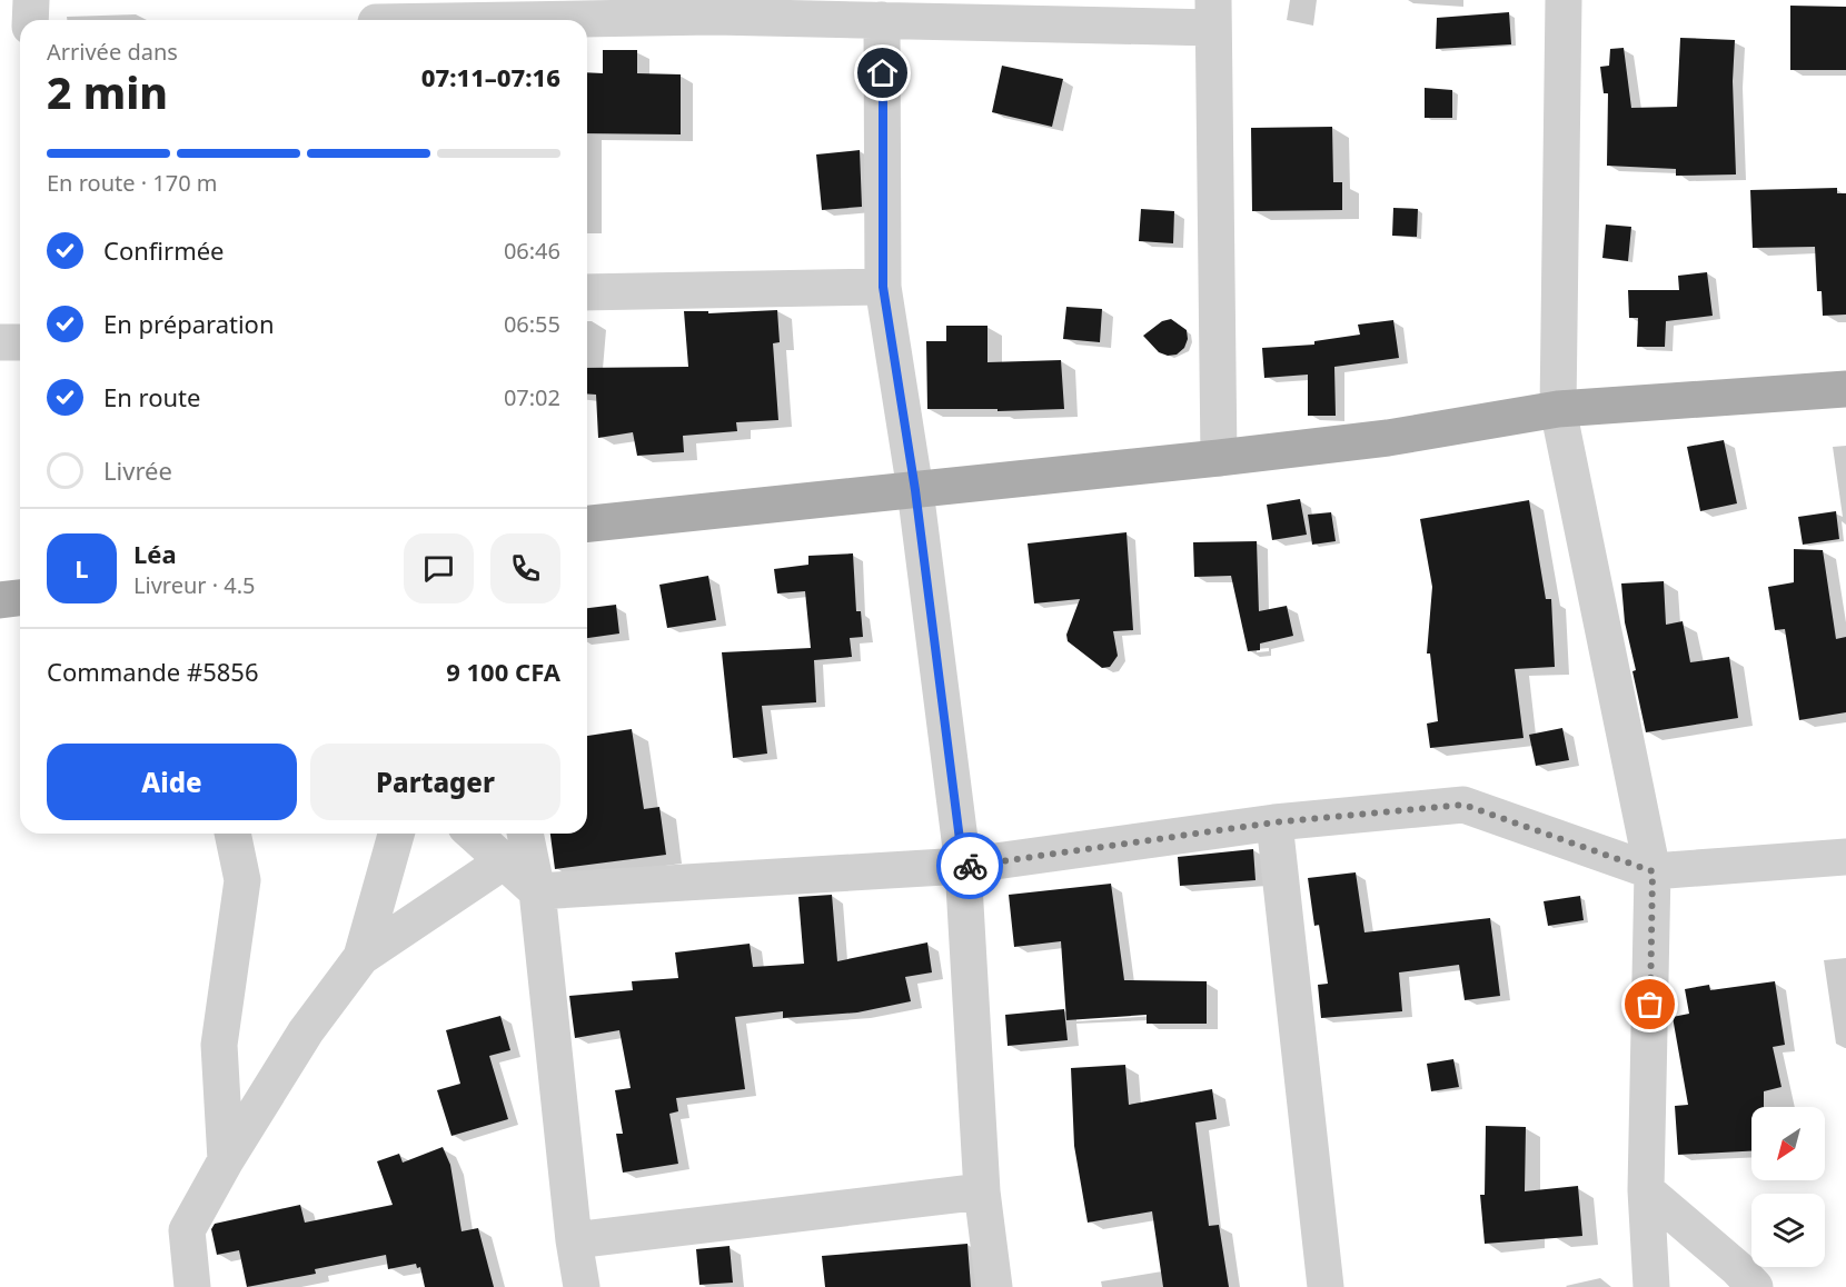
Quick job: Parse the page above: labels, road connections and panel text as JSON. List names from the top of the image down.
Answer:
{
  "north": "bottom left",
  "page": {
    "heading": ["2 min", "Arrivée dans", "07:11–07:16"],
    "panel": [
      "Léa",
      "Livreur · 4.5",
      "Commande #5856",
      "9 100 CFA"
    ],
    "bar": "En route · 170 m",
    "list": [
      ["Confirmée", "06:46"],
      ["En préparation", "06:55"],
      ["En route", "07:02"],
      "Livrée"
    ],
    "round": "L",
    "buttons": ["Aide", "Partager"]
  }
}
